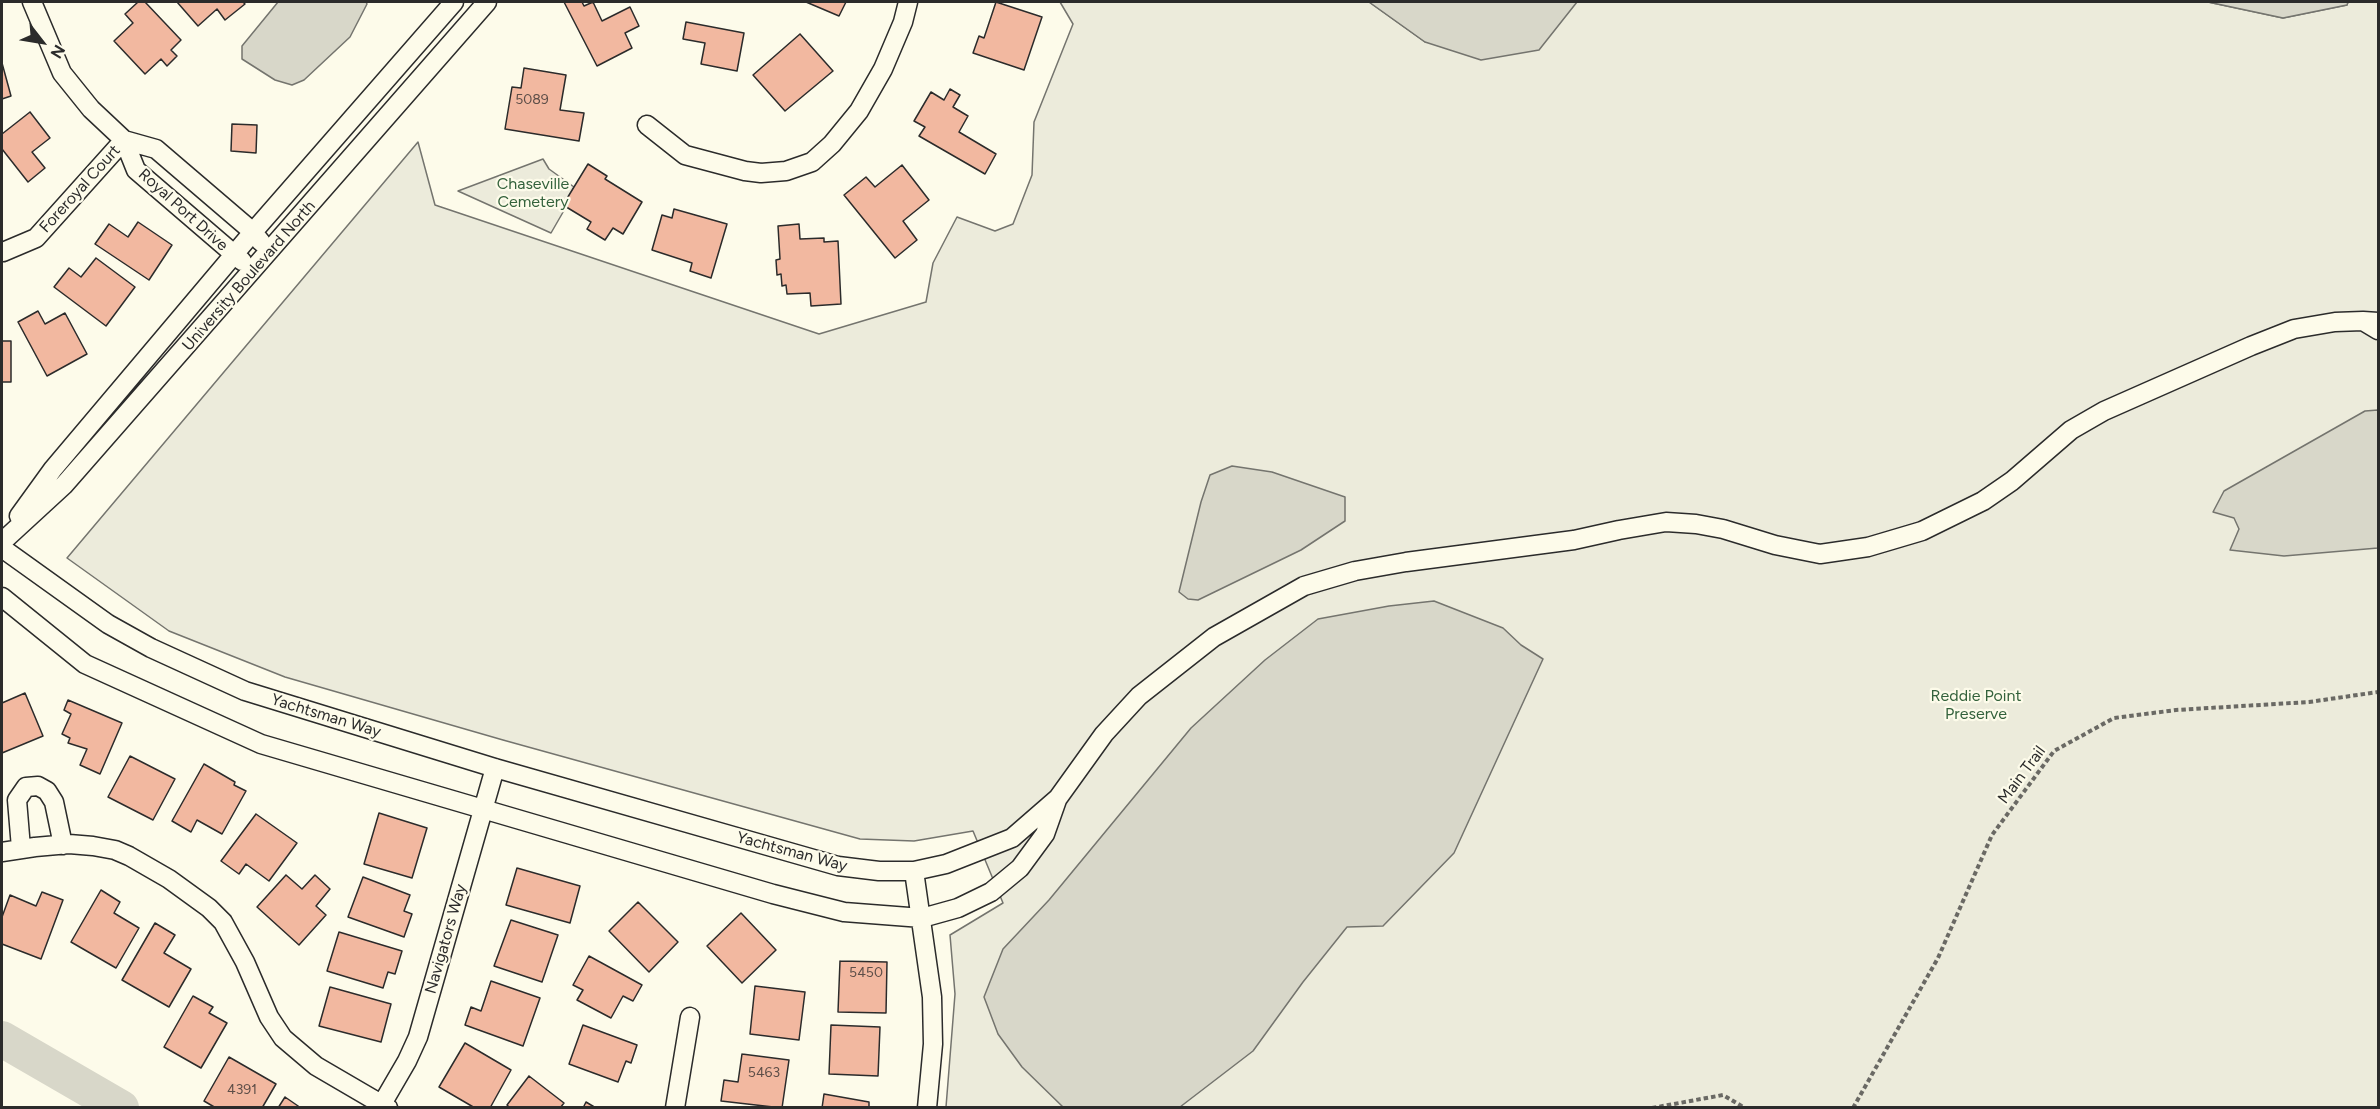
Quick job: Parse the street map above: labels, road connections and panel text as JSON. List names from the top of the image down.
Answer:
{
  "streets": {
    "street": [
      "Foreroyal Court",
      "Royal Port Drive",
      "University Boulevard North",
      "Yachtsman Way",
      "Navigators Way"
    ],
    "path": ["Main Trail"]
  },
  "crossings": [
    ["Foreroyal Court", "Royal Port Drive"],
    ["Royal Port Drive", "University Boulevard North"],
    ["Yachtsman Way", "Navigators Way"]
  ],
  "parks": ["Chaseville Cemetery", "Reddie Point Preserve"],
  "house_numbers": [
    "5089",
    "5450",
    "5463",
    "4391"
  ],
  "north": "bottom right"
}
